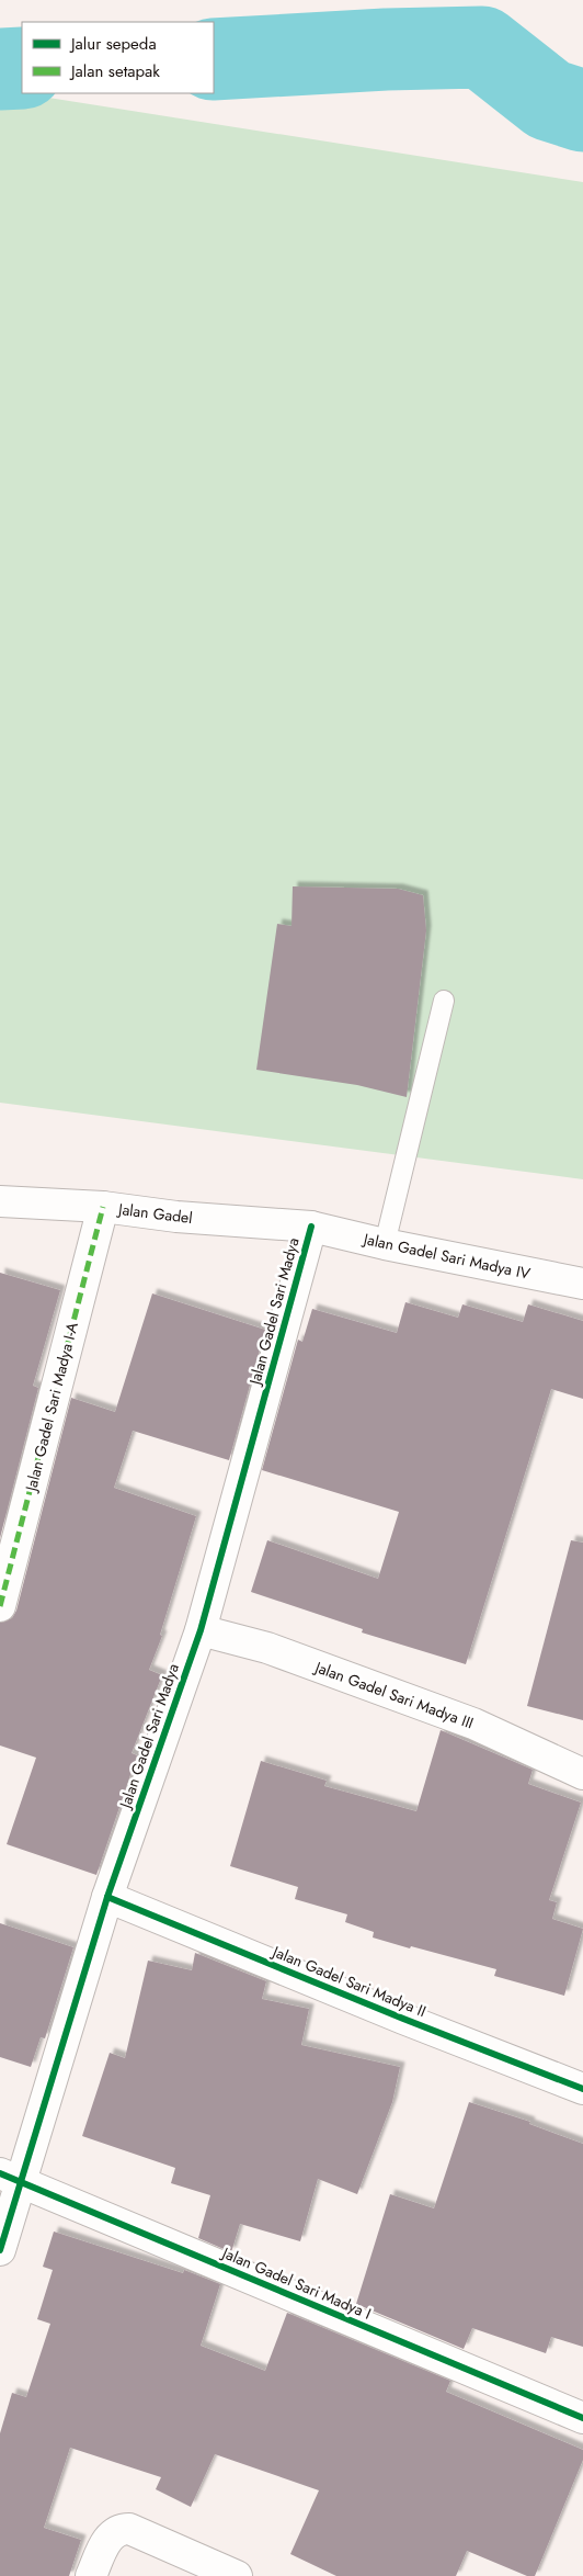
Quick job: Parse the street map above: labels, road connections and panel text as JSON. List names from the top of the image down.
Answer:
{
  "streets": {
    "street": [
      "Jalan Gadel",
      "Jalan Gadel Sari Madya IV",
      "Jalan Gadel Sari Madya",
      "Jalan Gadel Sari Madya I-A",
      "Jalan Gadel Sari Madya III",
      "Jalan Gadel Sari Madya II",
      "Jalan Gadel Sari Madya I"
    ]
  },
  "crossings": [
    ["Jalan Gadel", "Jalan Gadel Sari Madya IV"],
    ["Jalan Gadel", "Jalan Gadel Sari Madya"],
    ["Jalan Gadel", "Jalan Gadel Sari Madya I-A"],
    ["Jalan Gadel Sari Madya IV", "Jalan Gadel Sari Madya"],
    ["Jalan Gadel Sari Madya", "Jalan Gadel Sari Madya III"],
    ["Jalan Gadel Sari Madya", "Jalan Gadel Sari Madya II"],
    ["Jalan Gadel Sari Madya", "Jalan Gadel Sari Madya I"]
  ],
  "legend": ["Jalur sepeda", "Jalan setapak"]
}
